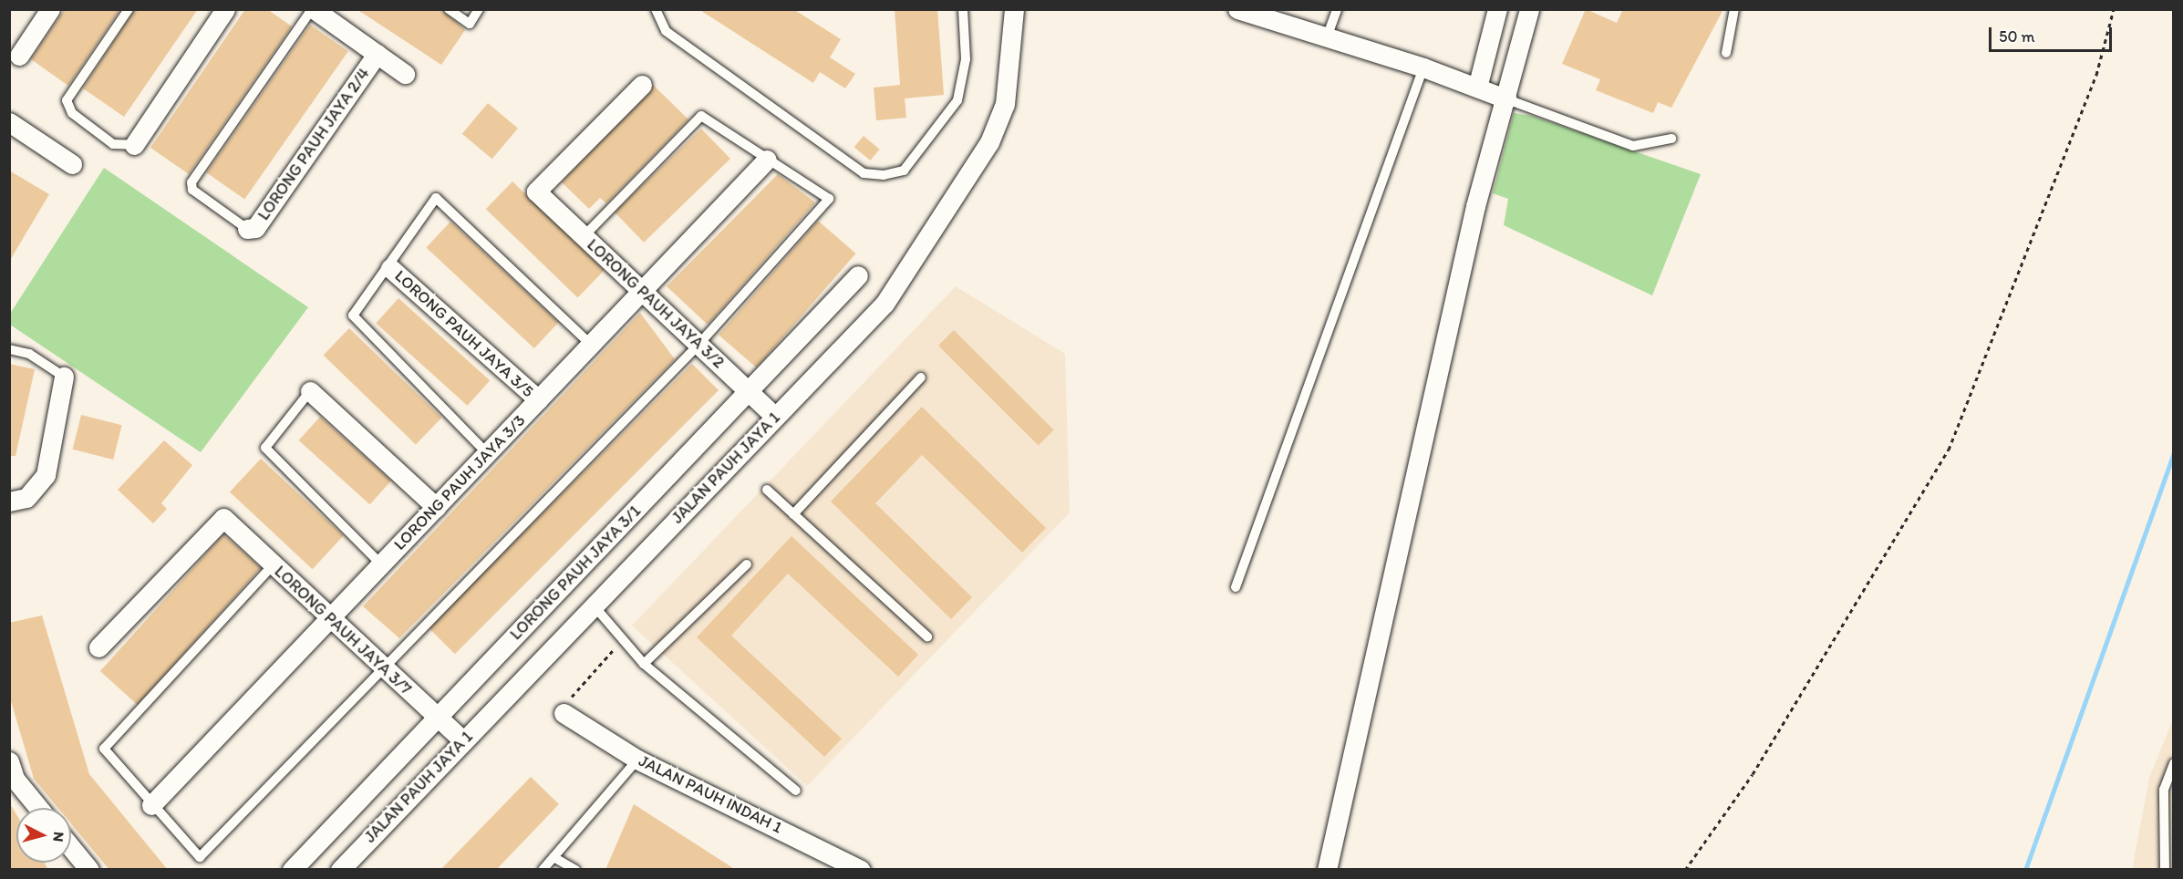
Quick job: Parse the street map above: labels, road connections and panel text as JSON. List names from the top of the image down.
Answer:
{
  "streets": {
    "street": [
      "LORONG PAUH JAYA 2/4",
      "LORONG PAUH JAYA 3/2",
      "LORONG PAUH JAYA 3/5",
      "JALAN PAUH JAYA 1",
      "LORONG PAUH JAYA 3/3",
      "LORONG PAUH JAYA 3/1",
      "LORONG PAUH JAYA 3/7",
      "JALAN PAUH INDAH 1"
    ]
  },
  "crossings": [
    ["LORONG PAUH JAYA 3/2", "JALAN PAUH JAYA 1"],
    ["LORONG PAUH JAYA 3/2", "LORONG PAUH JAYA 3/3"],
    ["LORONG PAUH JAYA 3/2", "LORONG PAUH JAYA 3/1"],
    ["LORONG PAUH JAYA 3/5", "LORONG PAUH JAYA 3/3"],
    ["JALAN PAUH JAYA 1", "LORONG PAUH JAYA 3/7"],
    ["LORONG PAUH JAYA 3/3", "LORONG PAUH JAYA 3/7"],
    ["LORONG PAUH JAYA 3/1", "LORONG PAUH JAYA 3/7"]
  ],
  "scale_bar": "50 m",
  "north": "right"
}
